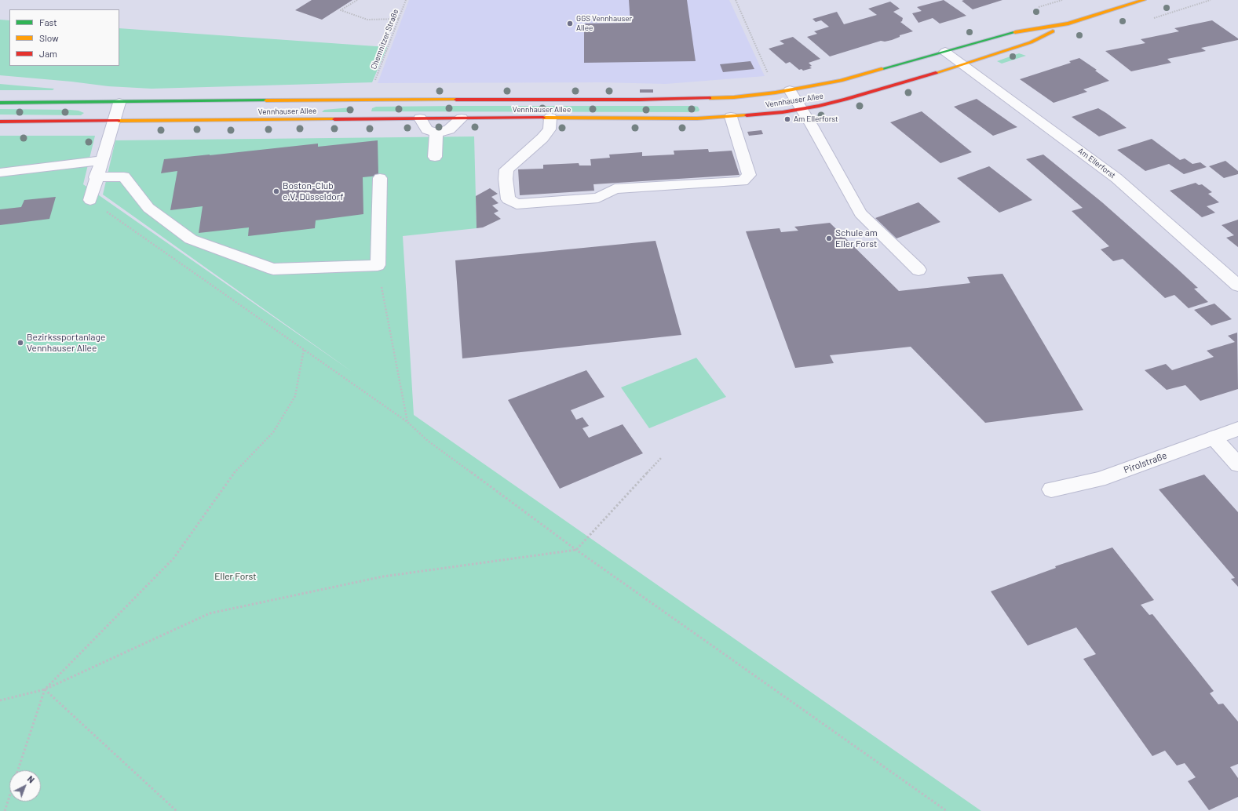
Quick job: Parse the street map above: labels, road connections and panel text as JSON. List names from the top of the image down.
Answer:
{
  "streets": {
    "main road": ["Vennhauser Allee"],
    "street": ["Am Ellerforst", "Pirolstraße"],
    "path": ["Chemnitzer Straße"]
  },
  "crossings": [
    ["Vennhauser Allee", "Am Ellerforst"]
  ],
  "parks": ["Eller Forst"],
  "places": [
    "GGS Vennhauser Allee",
    "Am Ellerforst",
    "Boston-Club e.V. Düsseldorf",
    "Schule am Eller Forst",
    "Bezirkssportanlage Vennhauser Allee"
  ],
  "legend": ["Fast", "Slow", "Jam"],
  "north": "top right"
}
